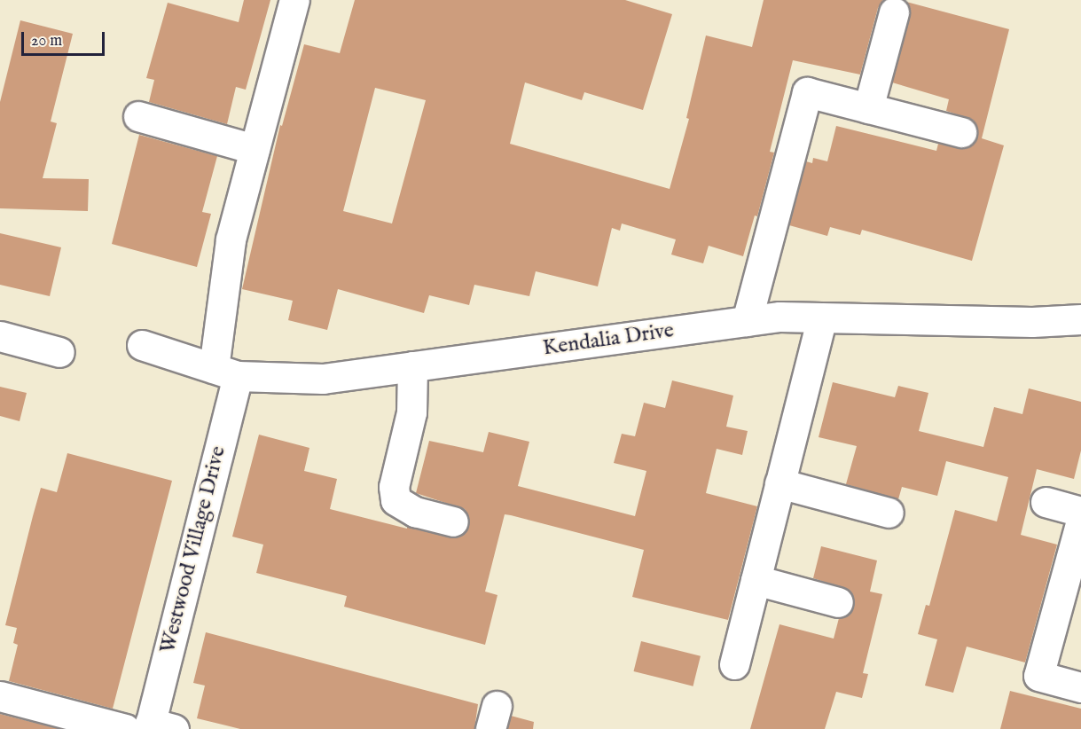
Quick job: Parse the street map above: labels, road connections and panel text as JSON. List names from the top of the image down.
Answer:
{
  "streets": {
    "street": ["Kendalia Drive", "Westwood Village Drive"]
  },
  "crossings": [
    ["Kendalia Drive", "Westwood Village Drive"]
  ],
  "scale_bar": "20 m"
}
